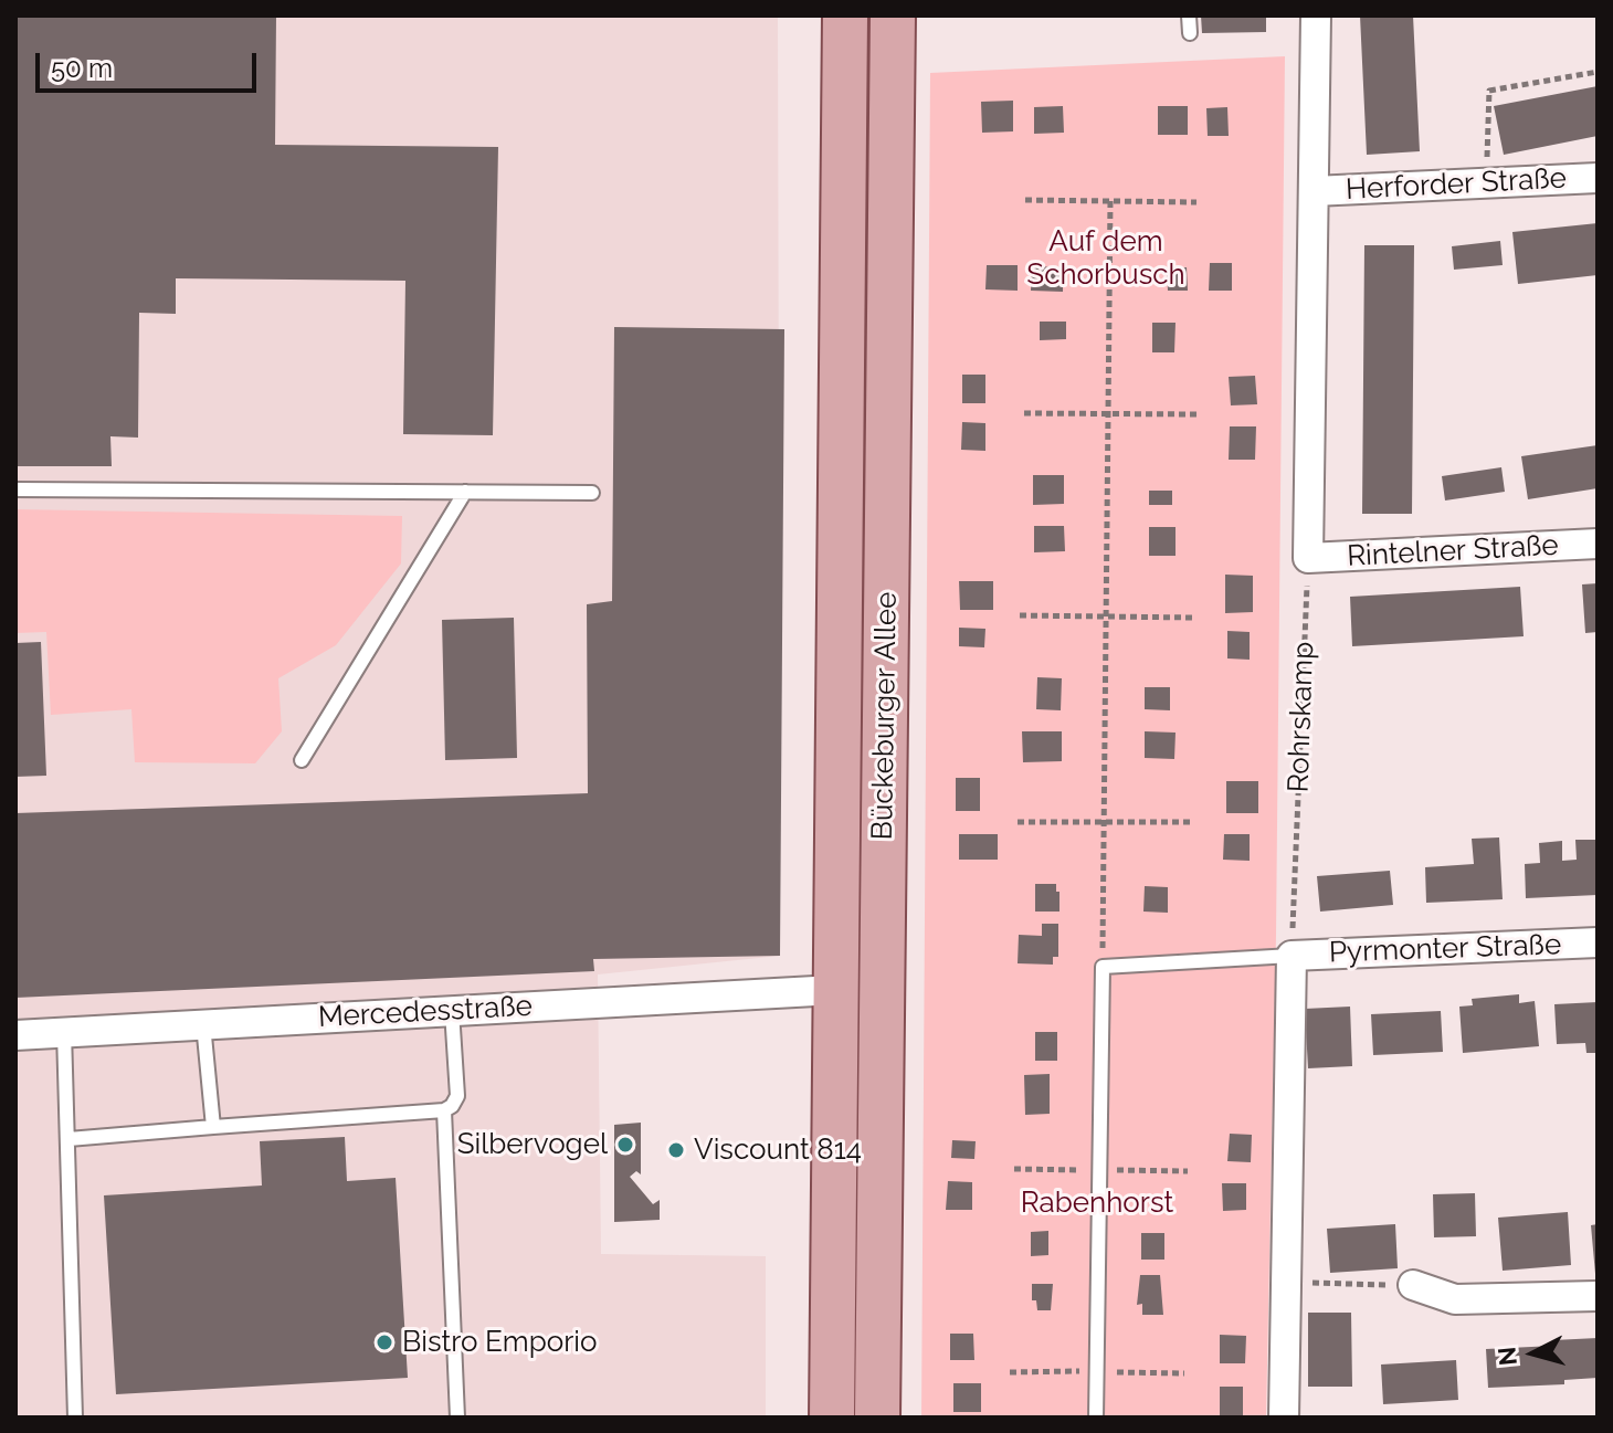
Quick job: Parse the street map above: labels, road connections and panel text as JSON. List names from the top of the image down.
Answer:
{
  "streets": {
    "main road": ["Bückeburger Allee"],
    "street": [
      "Herforder Straße",
      "Rintelner Straße",
      "Pyrmonter Straße",
      "Mercedesstraße"
    ],
    "path": ["Rohrskamp"]
  },
  "crossings": [
    ["Rintelner Straße", "Rohrskamp"],
    ["Bückeburger Allee", "Mercedesstraße"],
    ["Rohrskamp", "Pyrmonter Straße"]
  ],
  "parks": ["Auf dem Schorbusch", "Rabenhorst"],
  "places": ["Silbervogel", "Viscount 814", "Bistro Emporio"],
  "scale_bar": "50 m",
  "north": "left"
}
